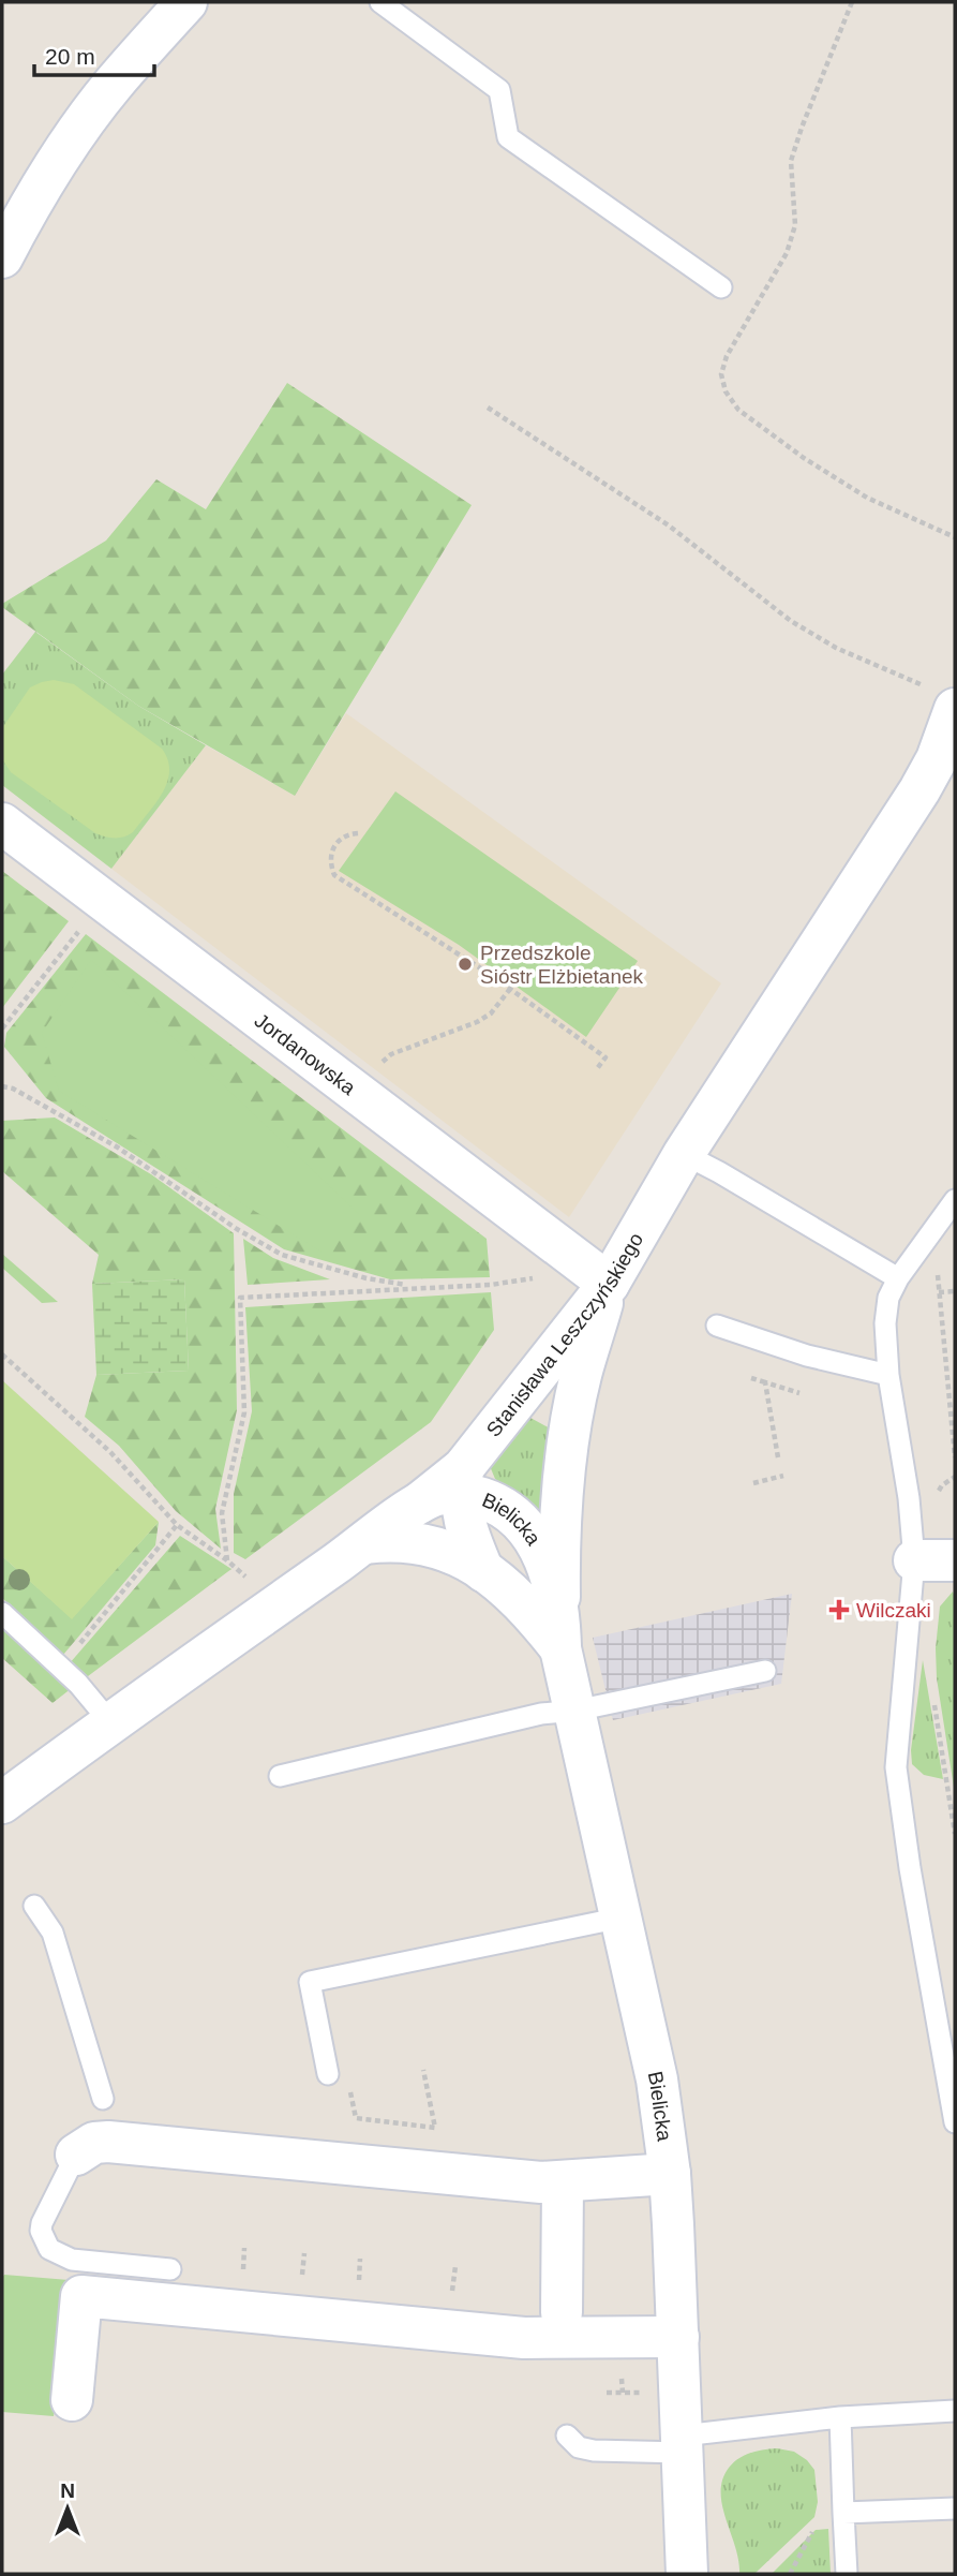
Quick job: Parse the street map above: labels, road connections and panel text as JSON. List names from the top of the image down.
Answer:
{
  "streets": {
    "street": ["Jordanowska", "Stanisława Leszczyńskiego", "Bielicka"]
  },
  "crossings": [
    ["Jordanowska", "Stanisława Leszczyńskiego"],
    ["Stanisława Leszczyńskiego", "Bielicka"]
  ],
  "places": {
    "other": ["Przedszkole Sióstr Elżbietanek"],
    "health": ["Wilczaki"]
  },
  "scale_bar": "20 m",
  "north": "top"
}
